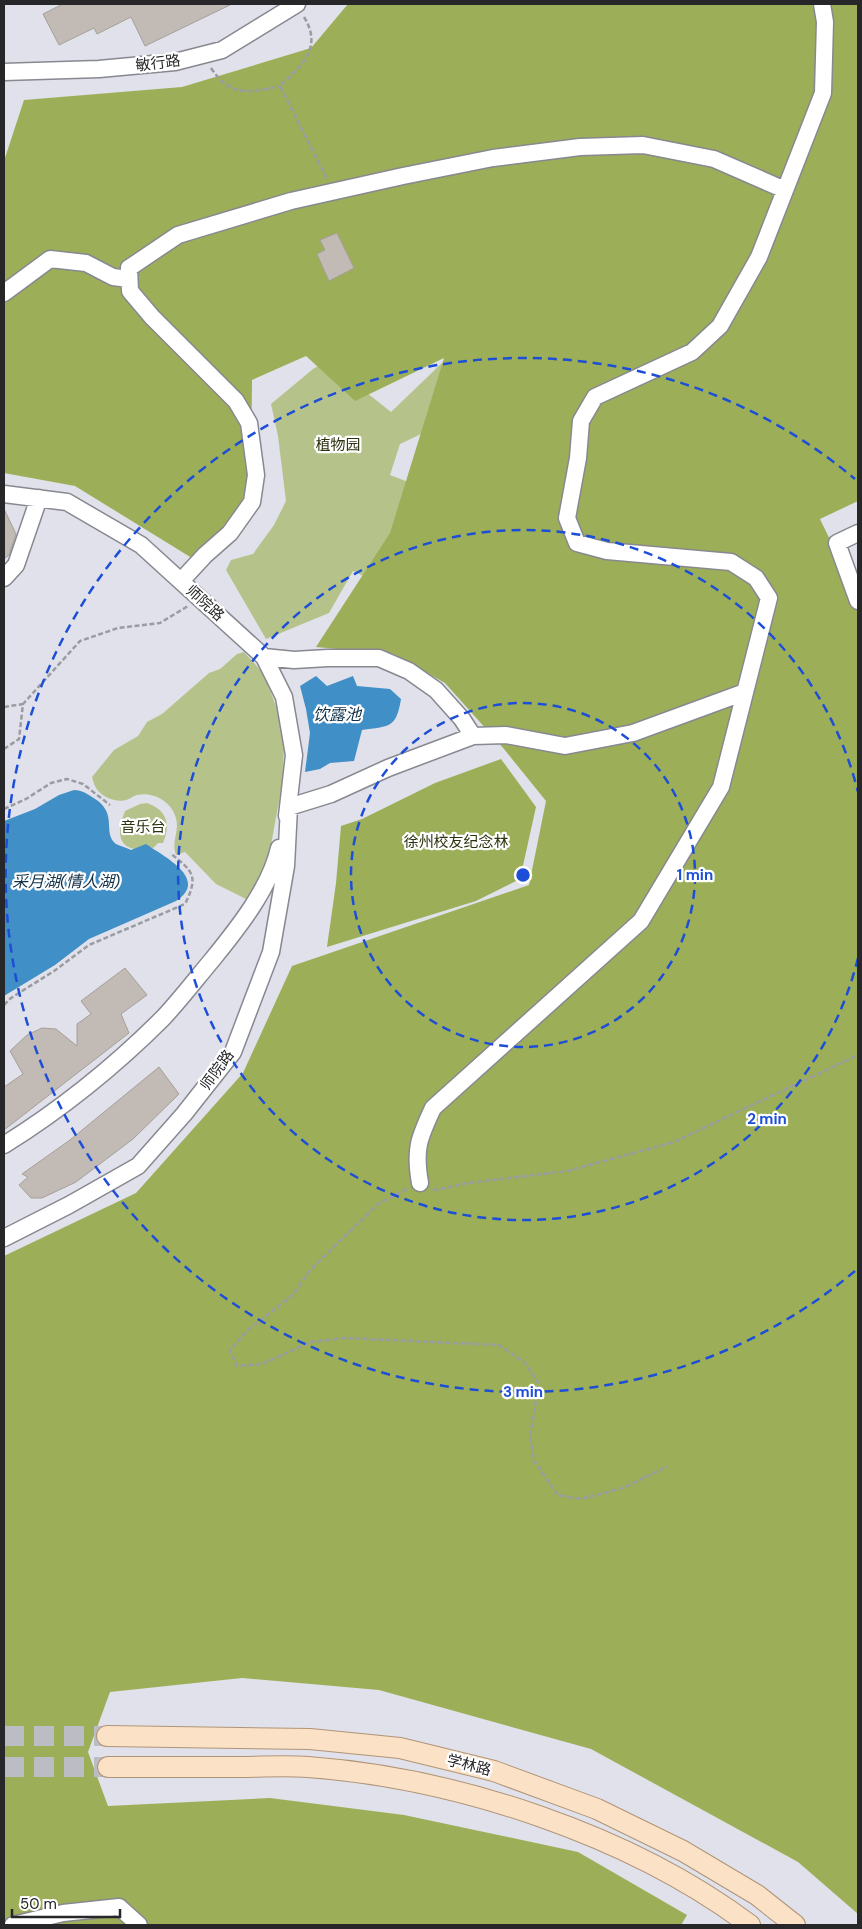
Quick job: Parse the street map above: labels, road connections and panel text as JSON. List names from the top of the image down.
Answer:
{
  "streets": {
    "main road": ["学林路"],
    "street": ["敏行路", "师院路"]
  },
  "water": ["饮露池", "采月湖(情人湖)"],
  "parks": ["植物园", "音乐台", "徐州校友纪念林"],
  "scale_bar": "50 m",
  "rings": ["1 min", "2 min", "3 min"]
}
